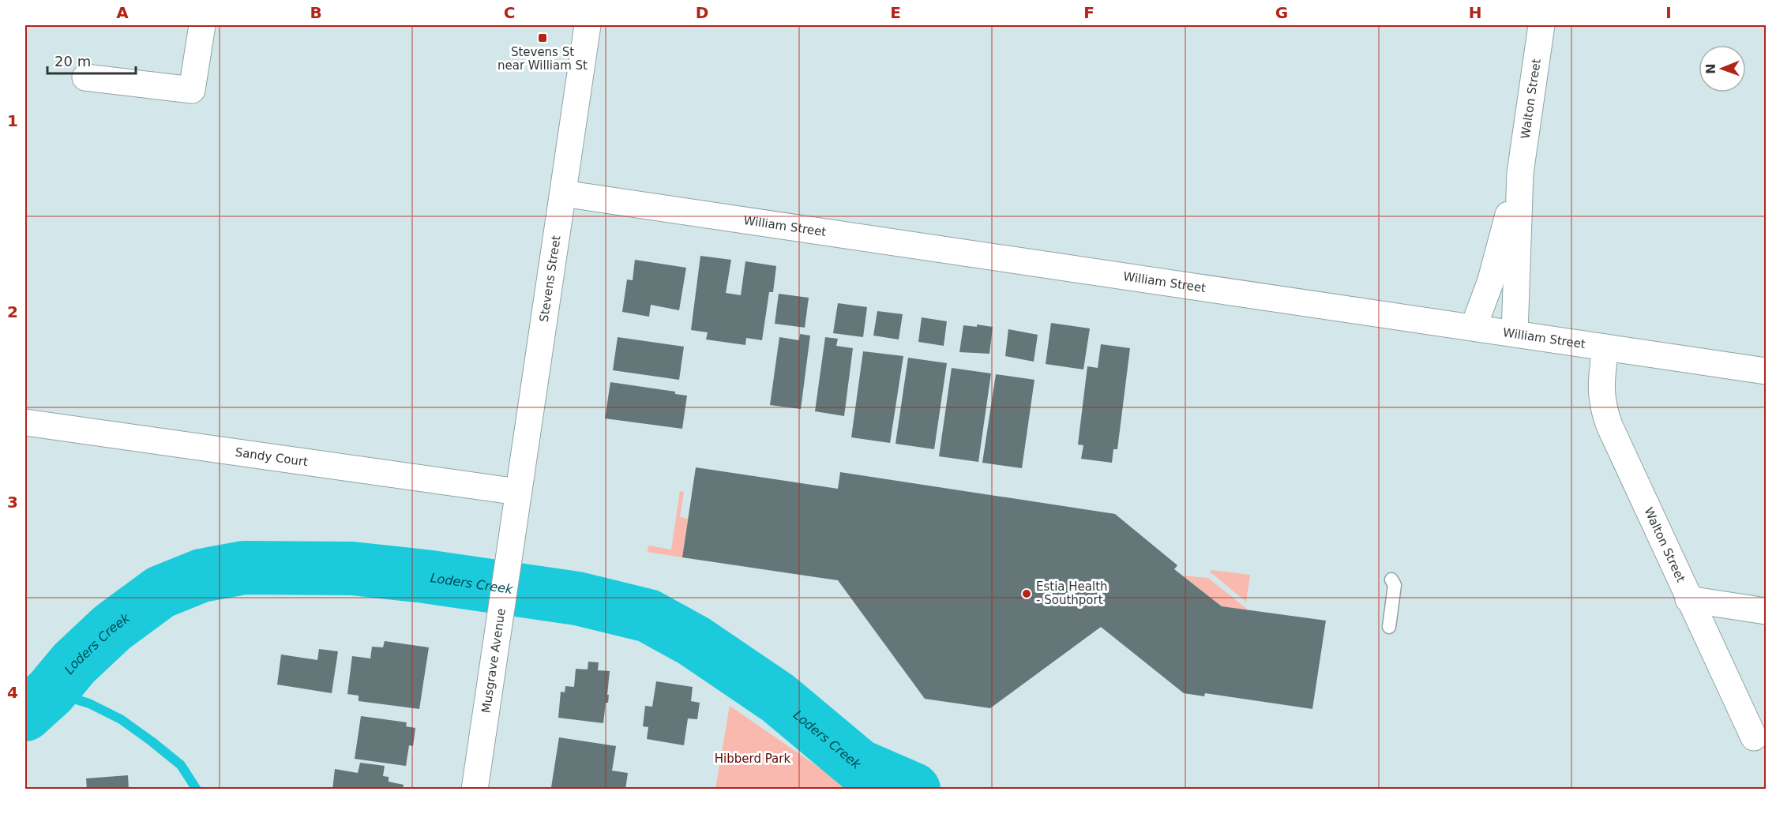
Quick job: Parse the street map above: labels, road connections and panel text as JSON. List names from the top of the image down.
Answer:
{
  "streets": {
    "street": [
      "Walton Street",
      "William Street",
      "Stevens Street",
      "Sandy Court",
      "Musgrave Avenue"
    ]
  },
  "crossings": [
    ["Walton Street", "William Street"],
    ["William Street", "Stevens Street"],
    ["Stevens Street", "Sandy Court"],
    ["Stevens Street", "Musgrave Avenue"]
  ],
  "water": ["Loders Creek"],
  "parks": ["Hibberd Park"],
  "places": {
    "transit": ["Stevens St near William St"],
    "other": ["Estia Health - Southport"]
  },
  "scale_bar": "20 m",
  "north": "left",
  "grid": {
    "columns": [
      "A",
      "B",
      "C",
      "D",
      "E",
      "F",
      "G",
      "H",
      "I"
    ],
    "rows": [
      "1",
      "2",
      "3",
      "4"
    ]
  }
}
